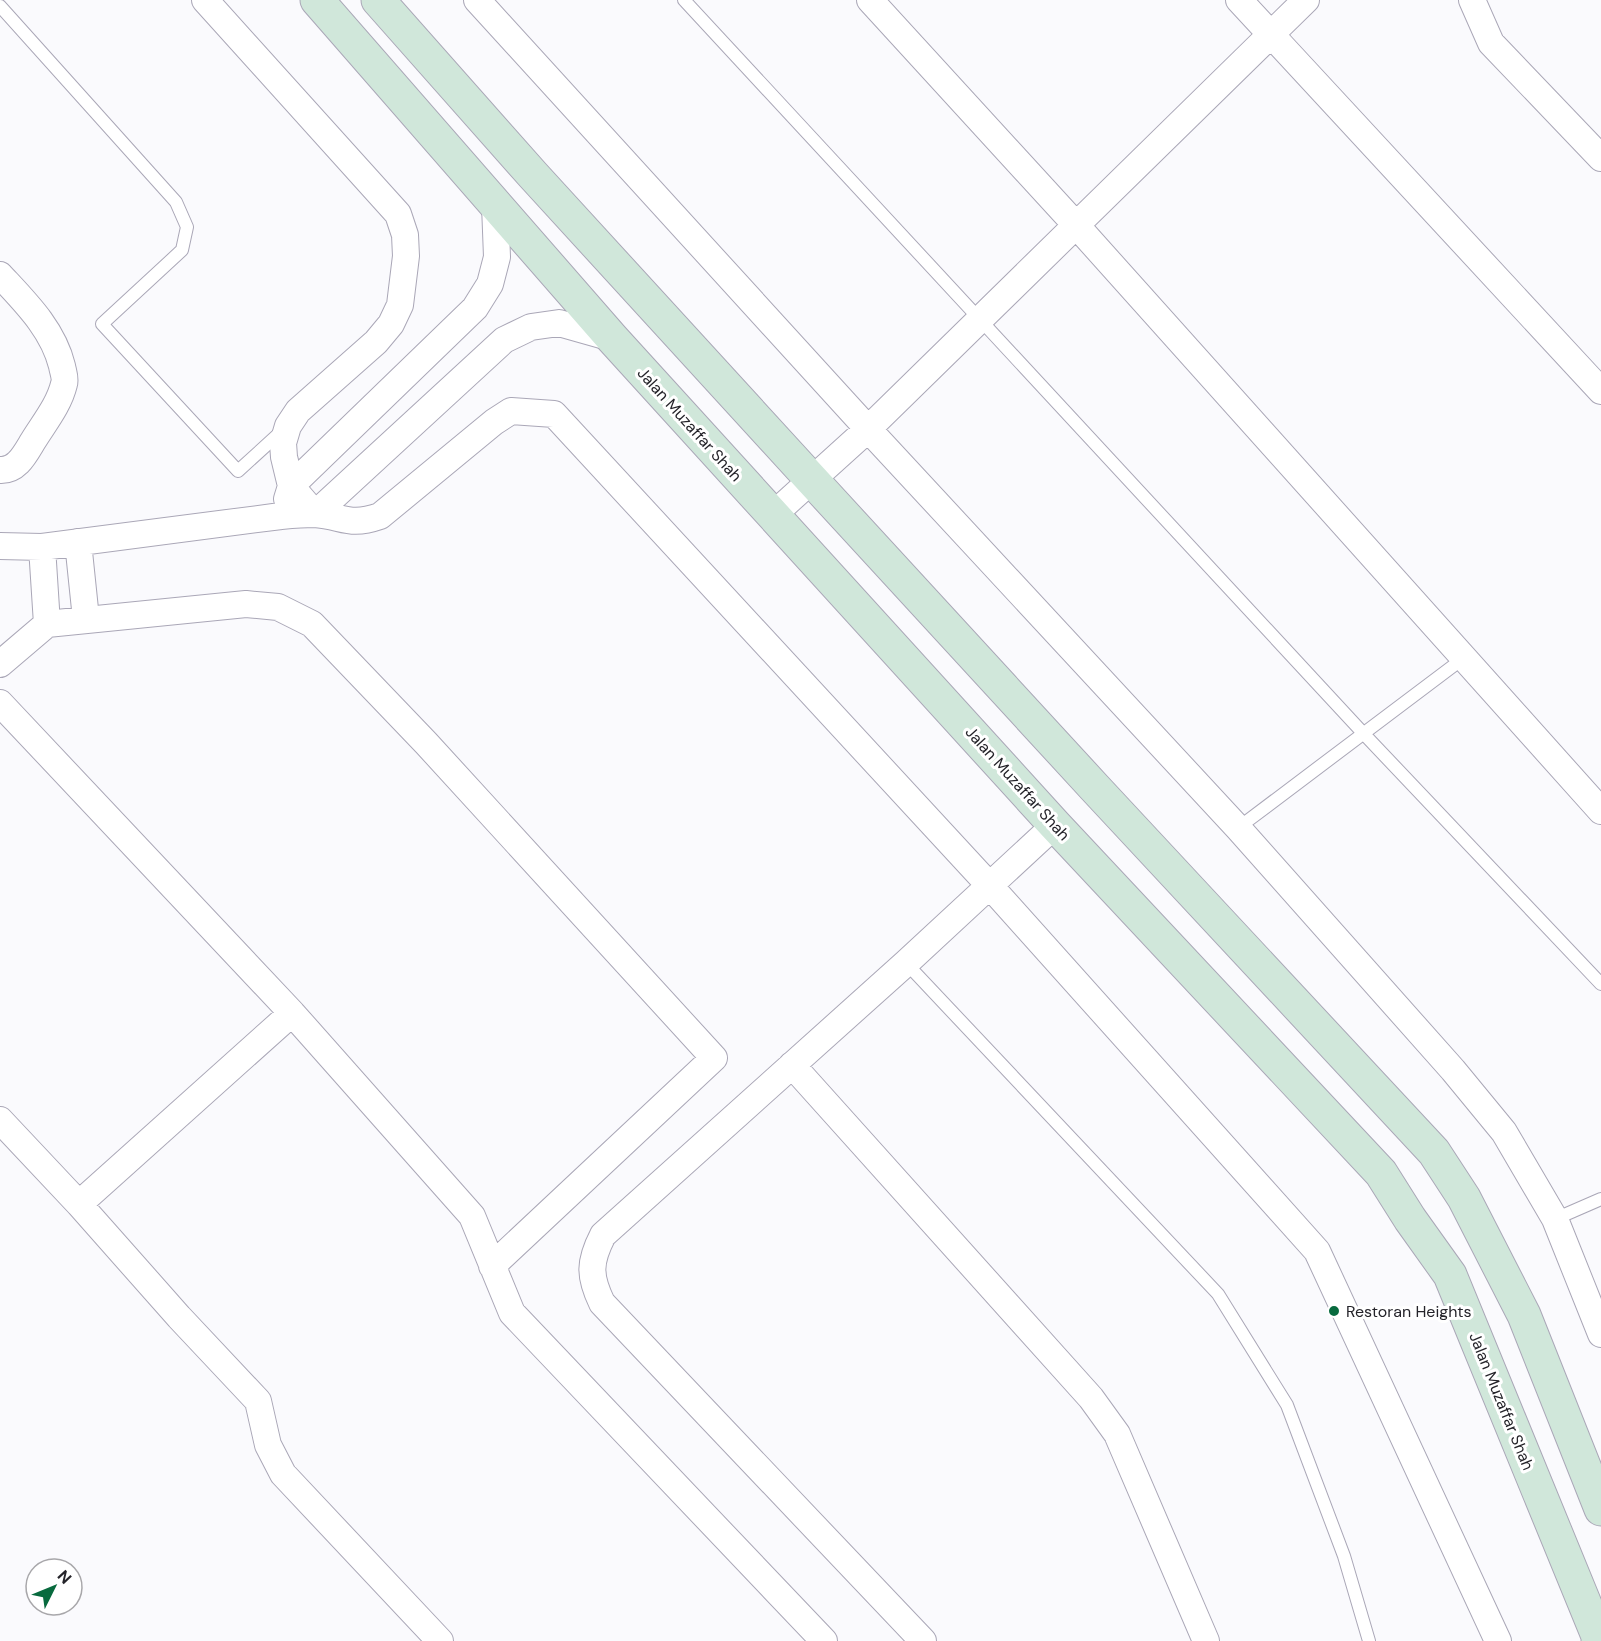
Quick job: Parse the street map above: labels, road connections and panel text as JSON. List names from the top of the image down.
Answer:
{
  "streets": {
    "main road": ["Jalan Muzaffar Shah"]
  },
  "places": ["Restoran Heights"],
  "north": "top right"
}
